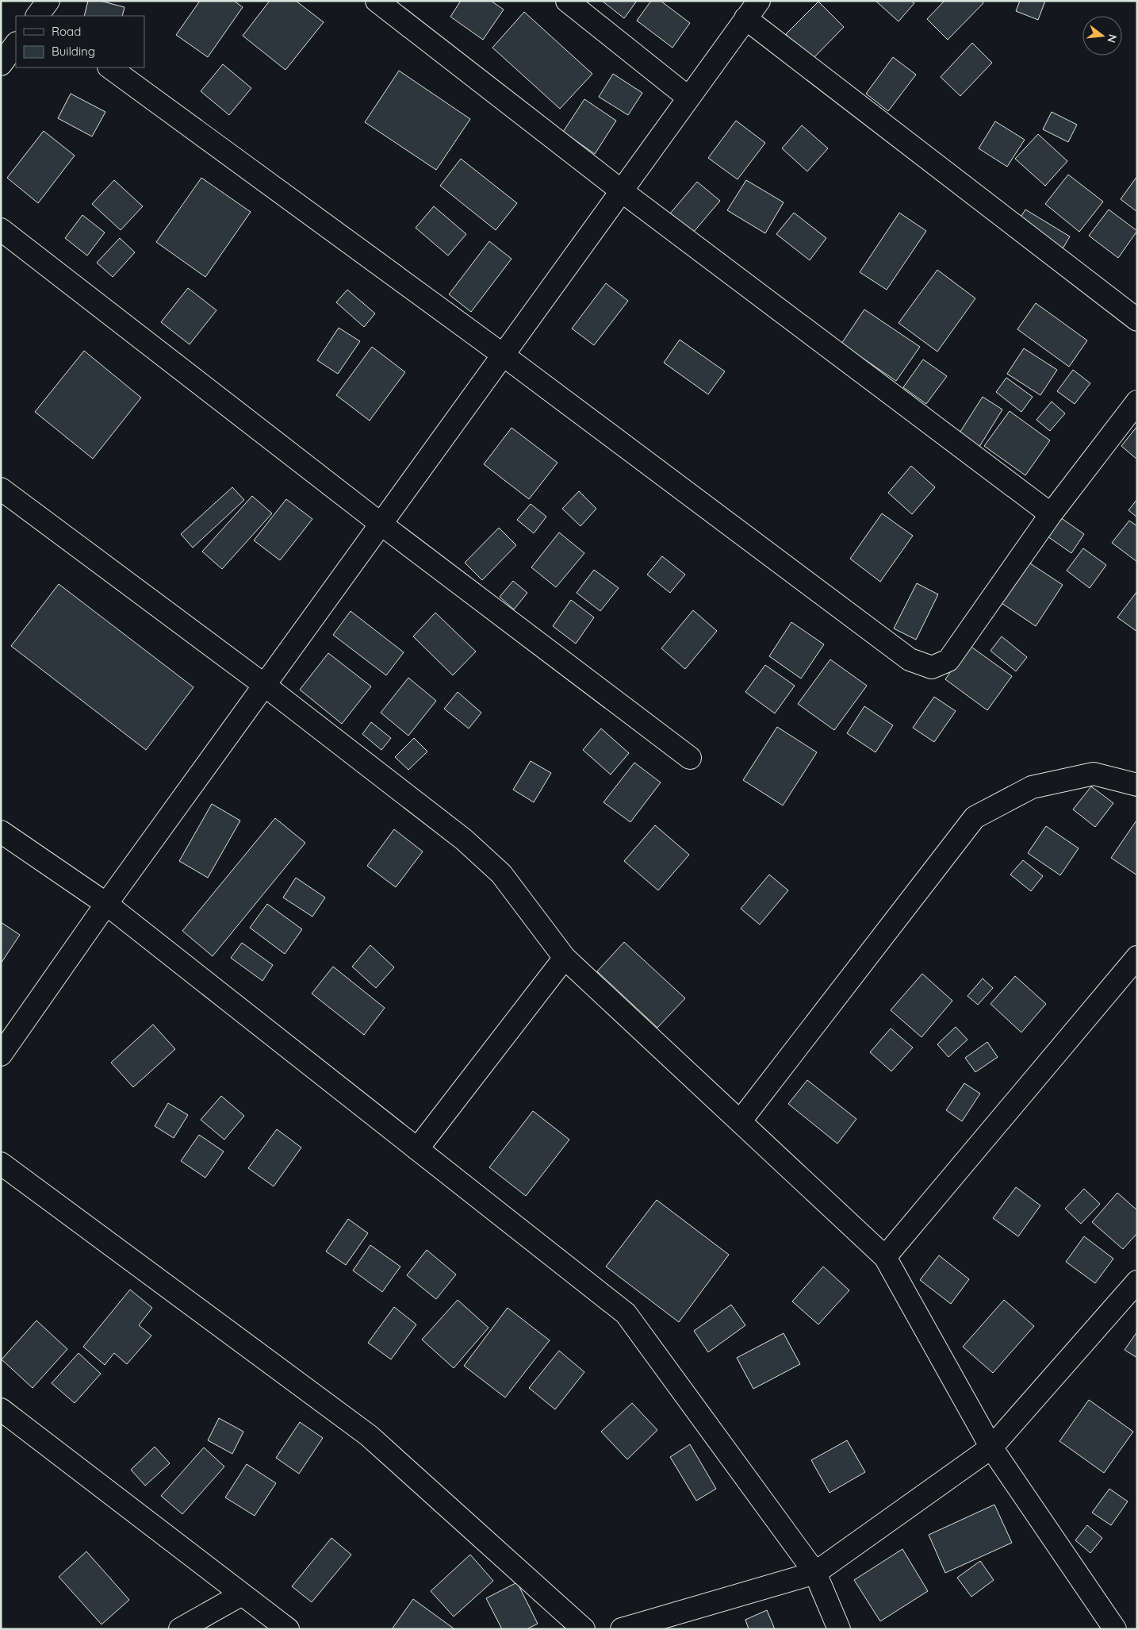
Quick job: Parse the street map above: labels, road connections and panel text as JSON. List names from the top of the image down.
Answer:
{
  "legend": ["Road", "Building"],
  "north": "right"
}
